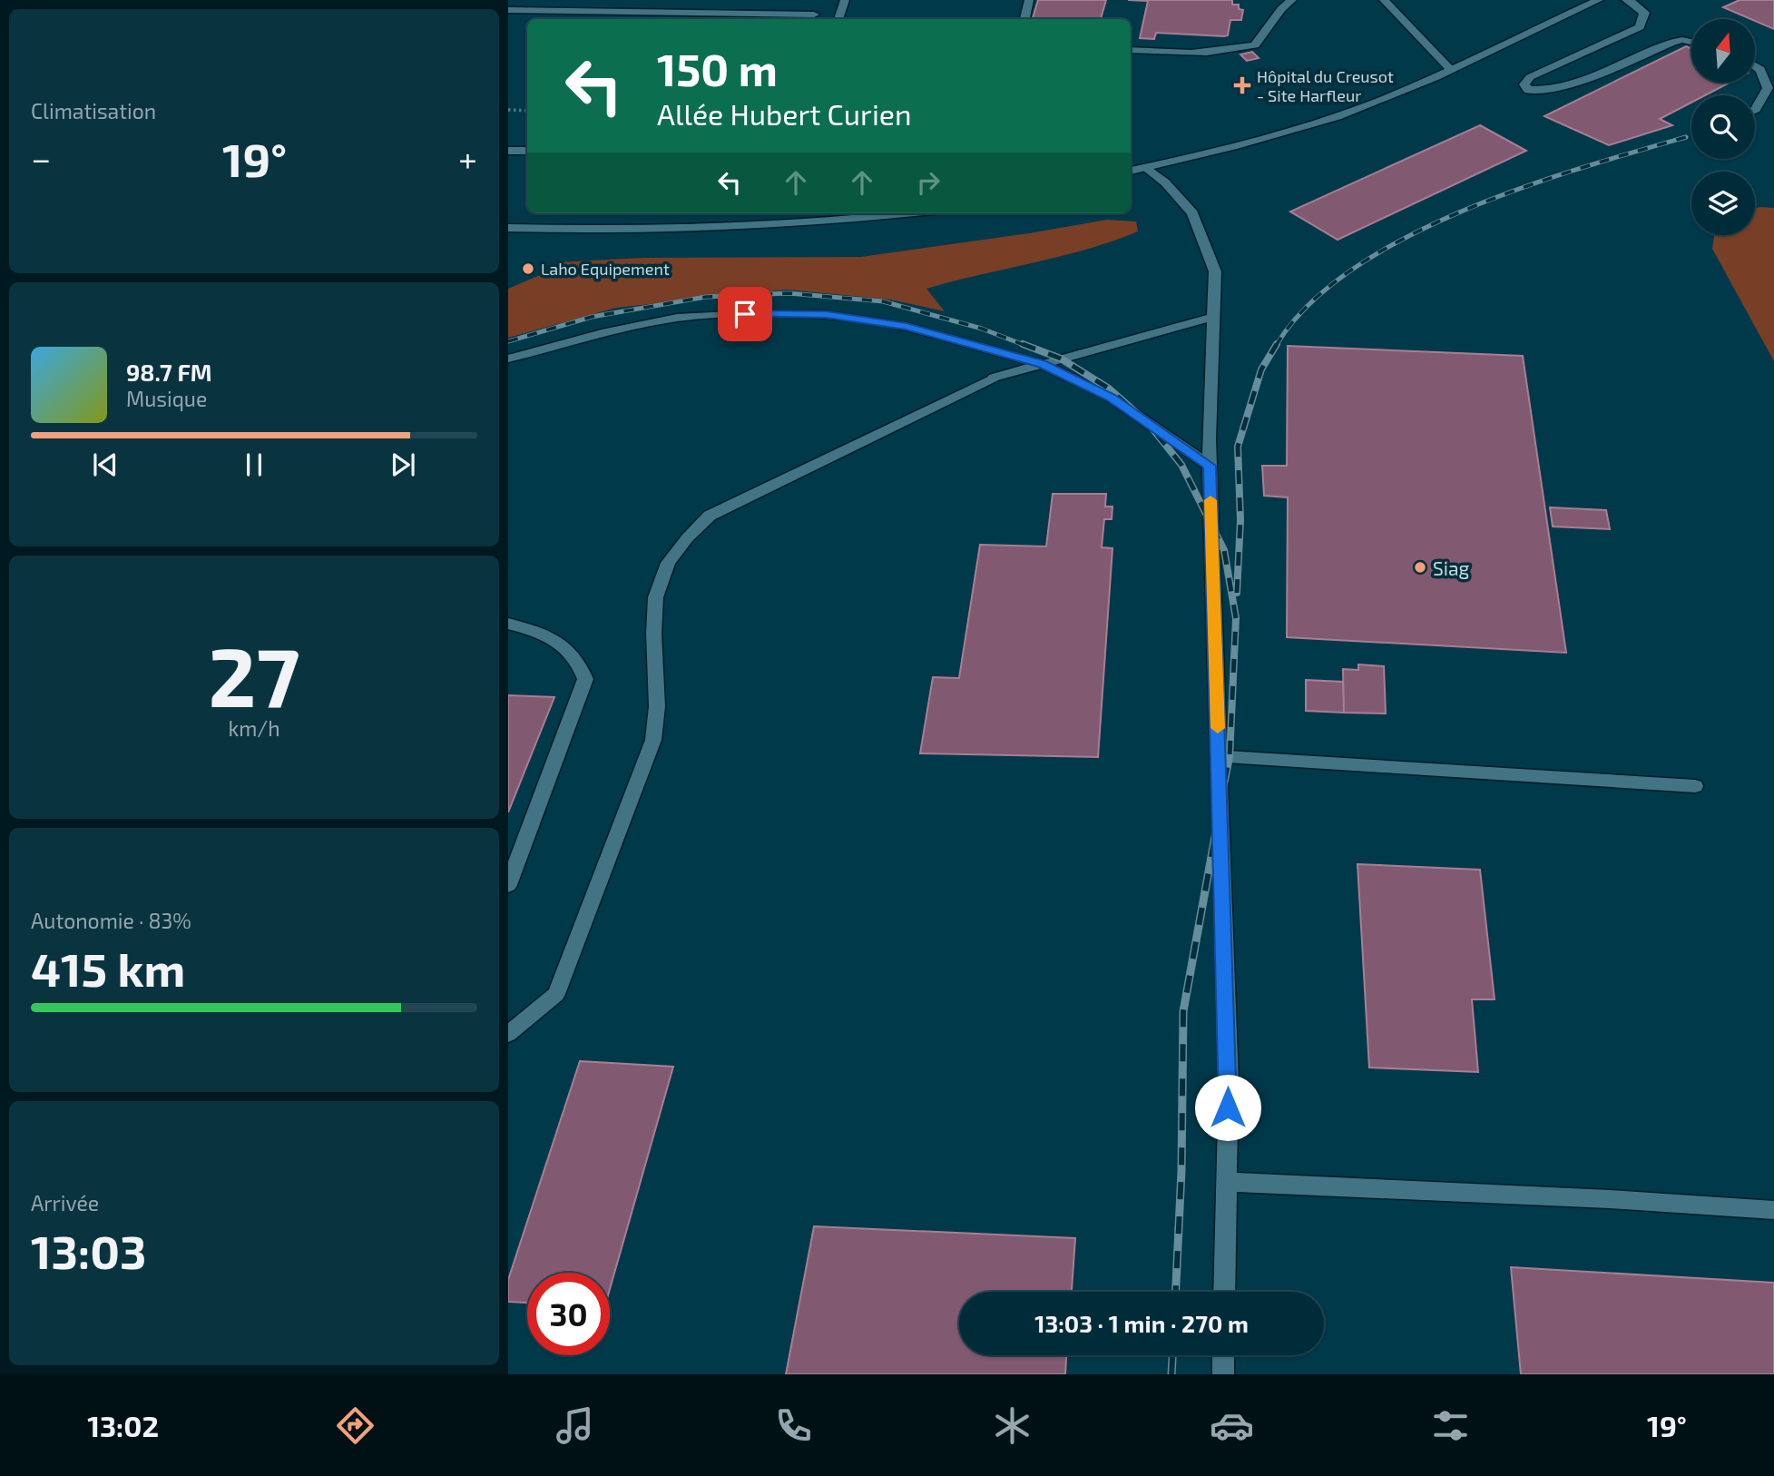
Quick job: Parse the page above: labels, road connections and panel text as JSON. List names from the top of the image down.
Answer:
{
  "places": {
    "health": ["Hôpital du Creusot - Site Harfleur"],
    "other": ["Laho Equipement", "Siag"]
  },
  "north": "top",
  "page": {
    "tile": [
      "Climatisation",
      ["27", "km/h"],
      ["Autonomie · 83%", "415 km"],
      ["Arrivée", "13:03"]
    ],
    "turn": ["150 m", "Allée Hubert Curien"],
    "heat": ["−", "19°", "+"],
    "song": ["98.7 FM", "Musique"],
    "limit": "30",
    "trip": "13:03 · 1 min · 270 m",
    "tabs": ["13:02", "19°"]
  }
}
